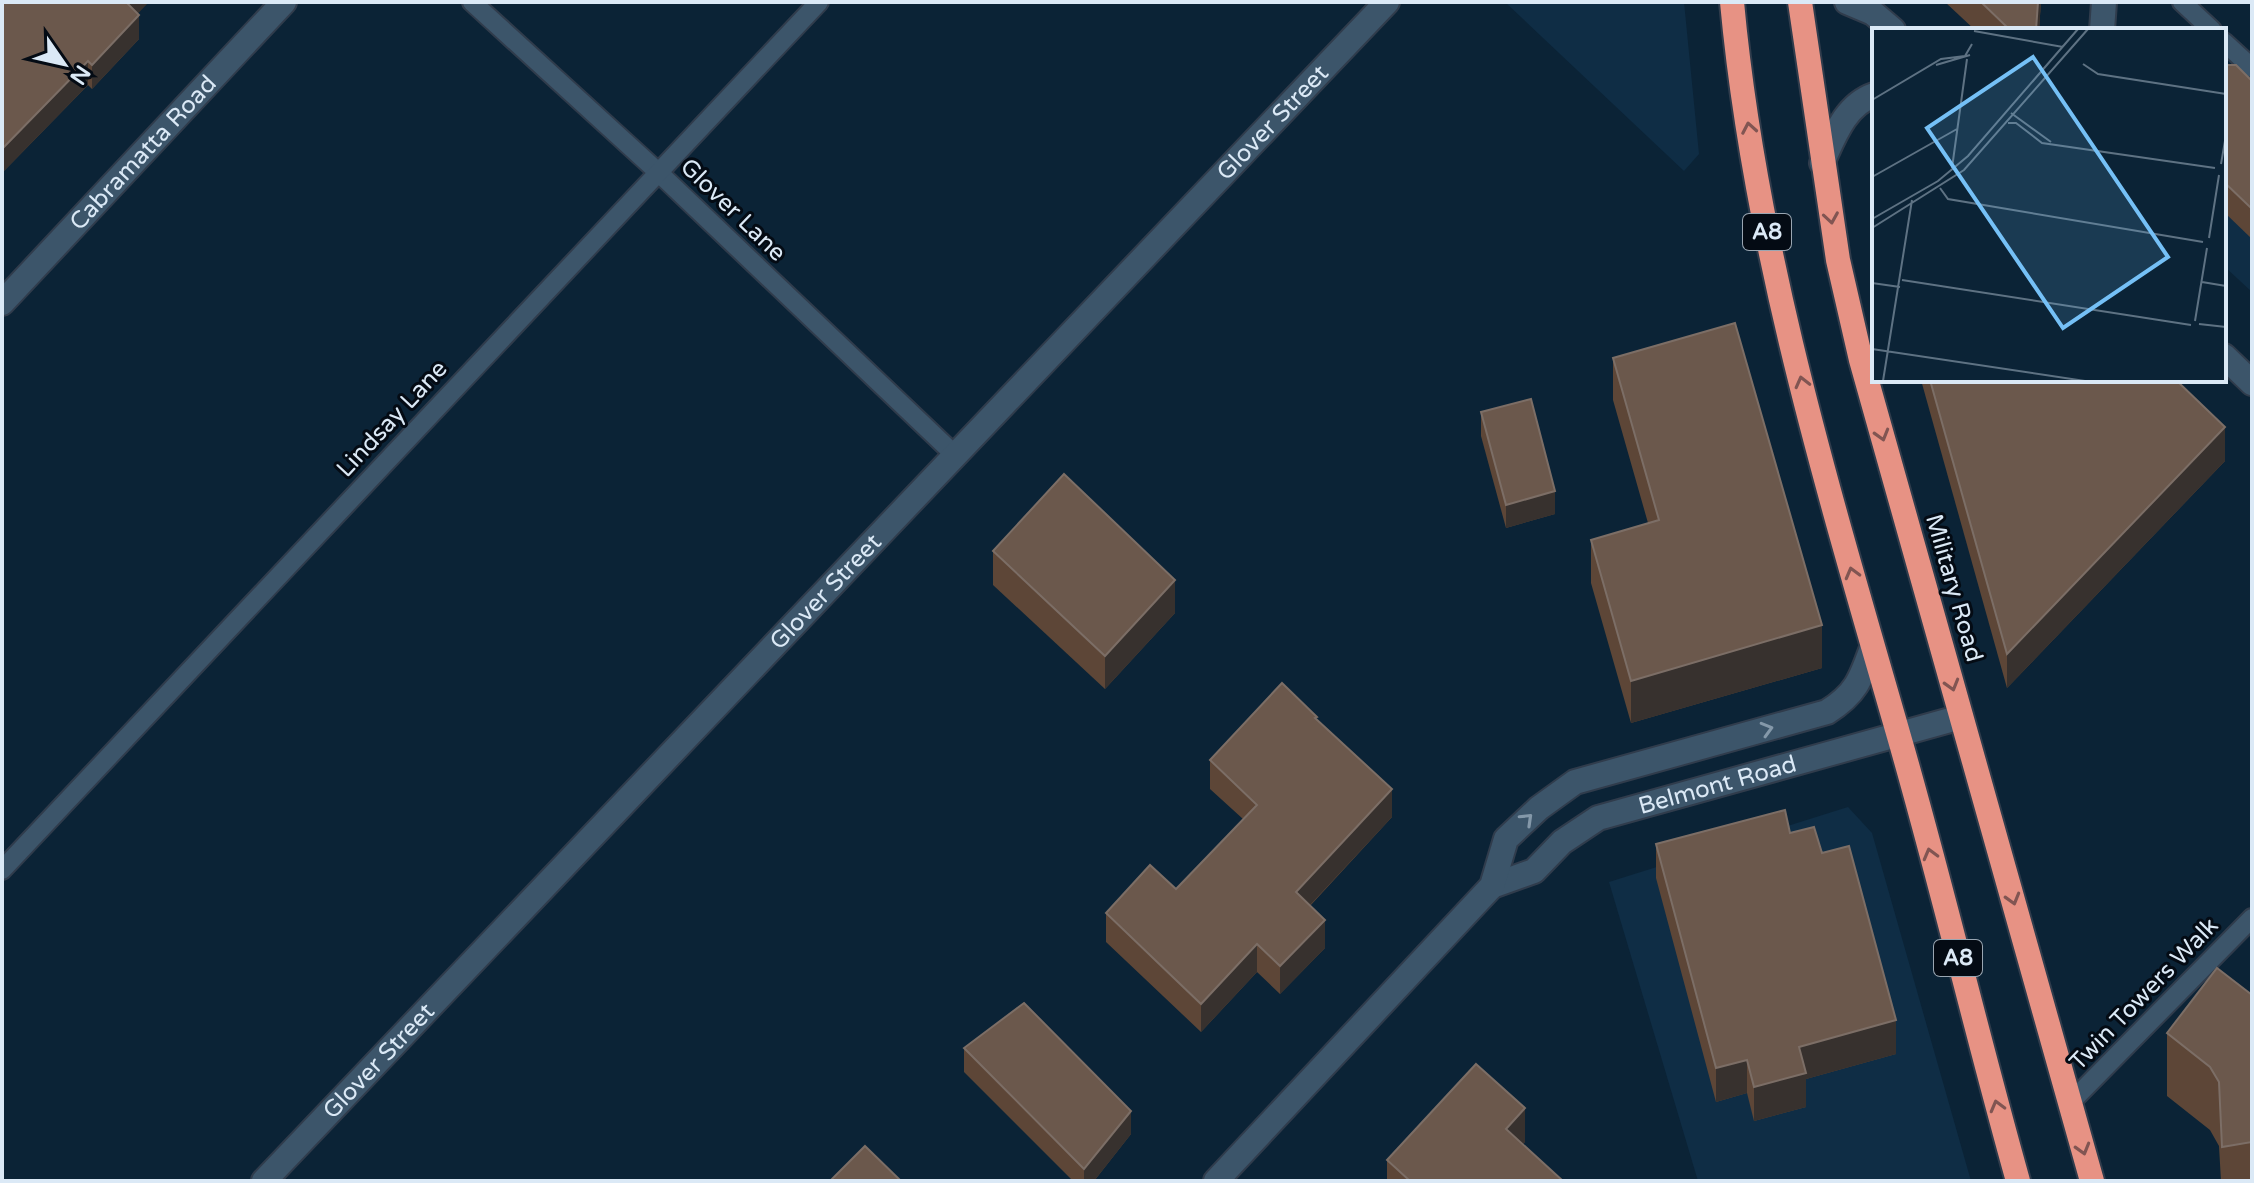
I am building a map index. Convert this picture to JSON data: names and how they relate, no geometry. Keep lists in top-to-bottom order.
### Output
{
  "streets": {
    "highway": ["A8", "Military Road"],
    "street": ["Glover Street", "Cabramatta Road", "Belmont Road"],
    "lane": ["Glover Lane", "Lindsay Lane", "Twin Towers Walk"]
  },
  "crossings": [
    ["Glover Street", "Glover Lane"],
    ["Glover Lane", "Lindsay Lane"],
    ["A8", "Belmont Road"],
    ["Military Road", "Belmont Road"],
    ["Military Road", "Twin Towers Walk"]
  ],
  "north": "bottom right"
}
